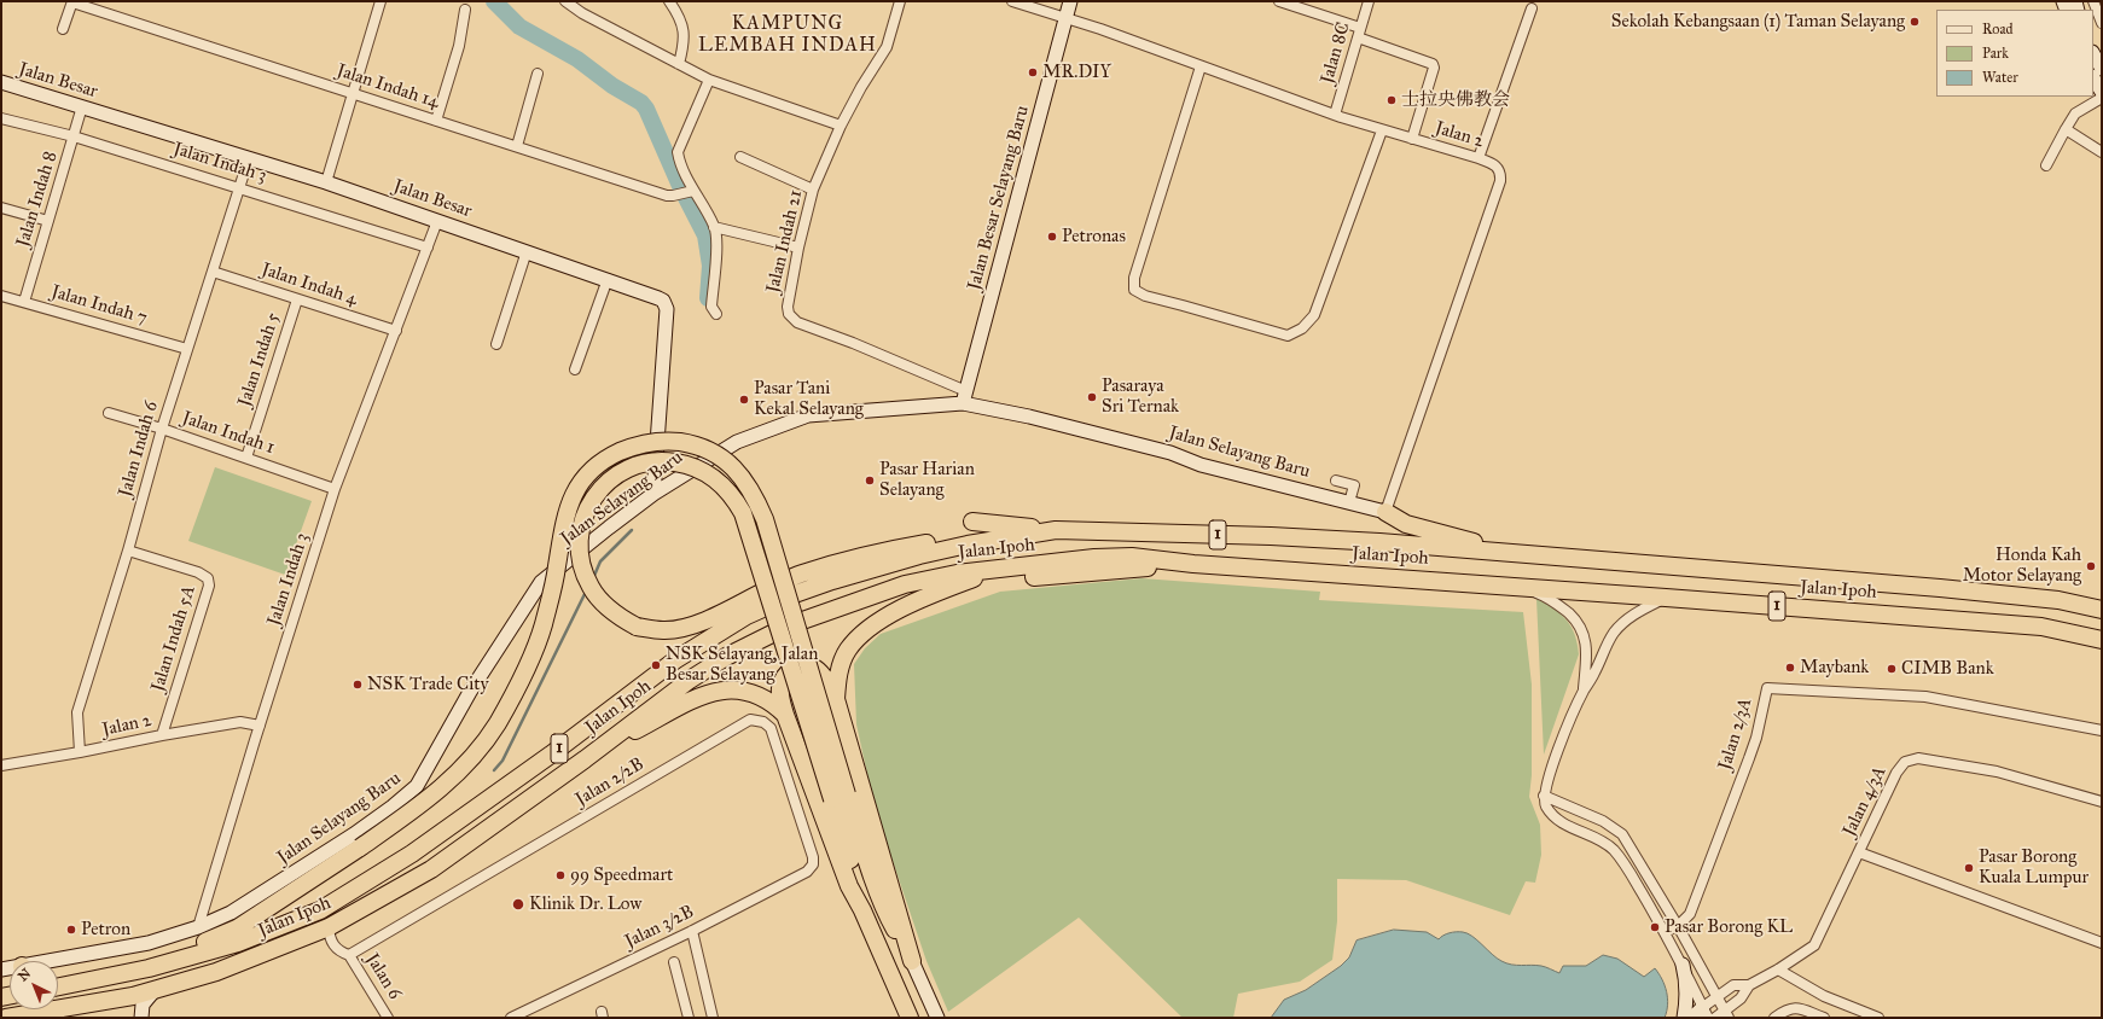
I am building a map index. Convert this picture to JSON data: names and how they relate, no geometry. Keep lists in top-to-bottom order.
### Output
{
  "streets": {
    "highway": ["1", "Jalan Ipoh"],
    "street": [
      "Jalan 8C",
      "Jalan Besar",
      "Jalan Indah 14",
      "Jalan 2",
      "Jalan Indah 3",
      "Jalan Besar Selayang Baru",
      "Jalan Indah 8",
      "Jalan Indah 21",
      "Jalan Indah 4",
      "Jalan Indah 7",
      "Jalan Indah 5",
      "Jalan Indah 1",
      "Jalan Indah 6",
      "Jalan Selayang Baru",
      "Jalan Indah 5A",
      "Jalan 2/3A",
      "Jalan 2/2B",
      "Jalan 4/3A",
      "Jalan 3/2B",
      "Jalan 6"
    ]
  },
  "crossings": [
    ["Jalan 8C", "Jalan 2"],
    ["Jalan Besar", "Jalan Indah 3"],
    ["Jalan Besar", "Jalan Indah 8"],
    ["Jalan Besar", "Jalan Indah 6"],
    ["Jalan Besar", "Jalan Selayang Baru"],
    ["Jalan 2", "Jalan Indah 3"],
    ["Jalan 2", "Jalan Besar Selayang Baru"],
    ["Jalan 2", "Jalan Indah 6"],
    ["Jalan 2", "Jalan Selayang Baru"],
    ["Jalan 2", "Jalan Indah 5A"],
    ["Jalan Indah 3", "Jalan Indah 8"],
    ["Jalan Indah 3", "Jalan Indah 4"],
    ["Jalan Indah 3", "Jalan Indah 1"],
    ["Jalan Indah 3", "Jalan Indah 6"],
    ["Jalan Indah 3", "Jalan Selayang Baru"],
    ["Jalan Besar Selayang Baru", "Jalan Indah 21"],
    ["Jalan Besar Selayang Baru", "Jalan Selayang Baru"],
    ["Jalan Indah 8", "Jalan Indah 7"],
    ["Jalan Indah 21", "Jalan Selayang Baru"],
    ["Jalan Indah 4", "Jalan Indah 5"],
    ["Jalan Indah 4", "Jalan Indah 6"],
    ["Jalan Indah 7", "Jalan Indah 6"],
    ["Jalan Indah 5", "Jalan Indah 1"],
    ["Jalan Indah 1", "Jalan Indah 6"],
    ["Jalan Indah 6", "Jalan Indah 5A"],
    ["Jalan 2/2B", "Jalan 3/2B"],
    ["Jalan 2/2B", "Jalan 6"]
  ],
  "districts": ["KAMPUNG LEMBAH INDAH"],
  "places": [
    "Sekolah Kebangsaan (1) Taman Selayang",
    "MR.DIY",
    "士拉央佛教会",
    "Petronas",
    "Pasaraya Sri Ternak",
    "Pasar Tani Kekal Selayang",
    "Pasar Harian Selayang",
    "Honda Kah Motor Selayang",
    "NSK Selayang, Jalan Besar Selayang",
    "Maybank",
    "CIMB Bank",
    "NSK Trade City",
    "Pasar Borong Kuala Lumpur",
    "99 Speedmart",
    "Klinik Dr. Low",
    "Pasar Borong KL",
    "Petron"
  ],
  "legend": ["Road", "Park", "Water"],
  "north": "top left"
}
